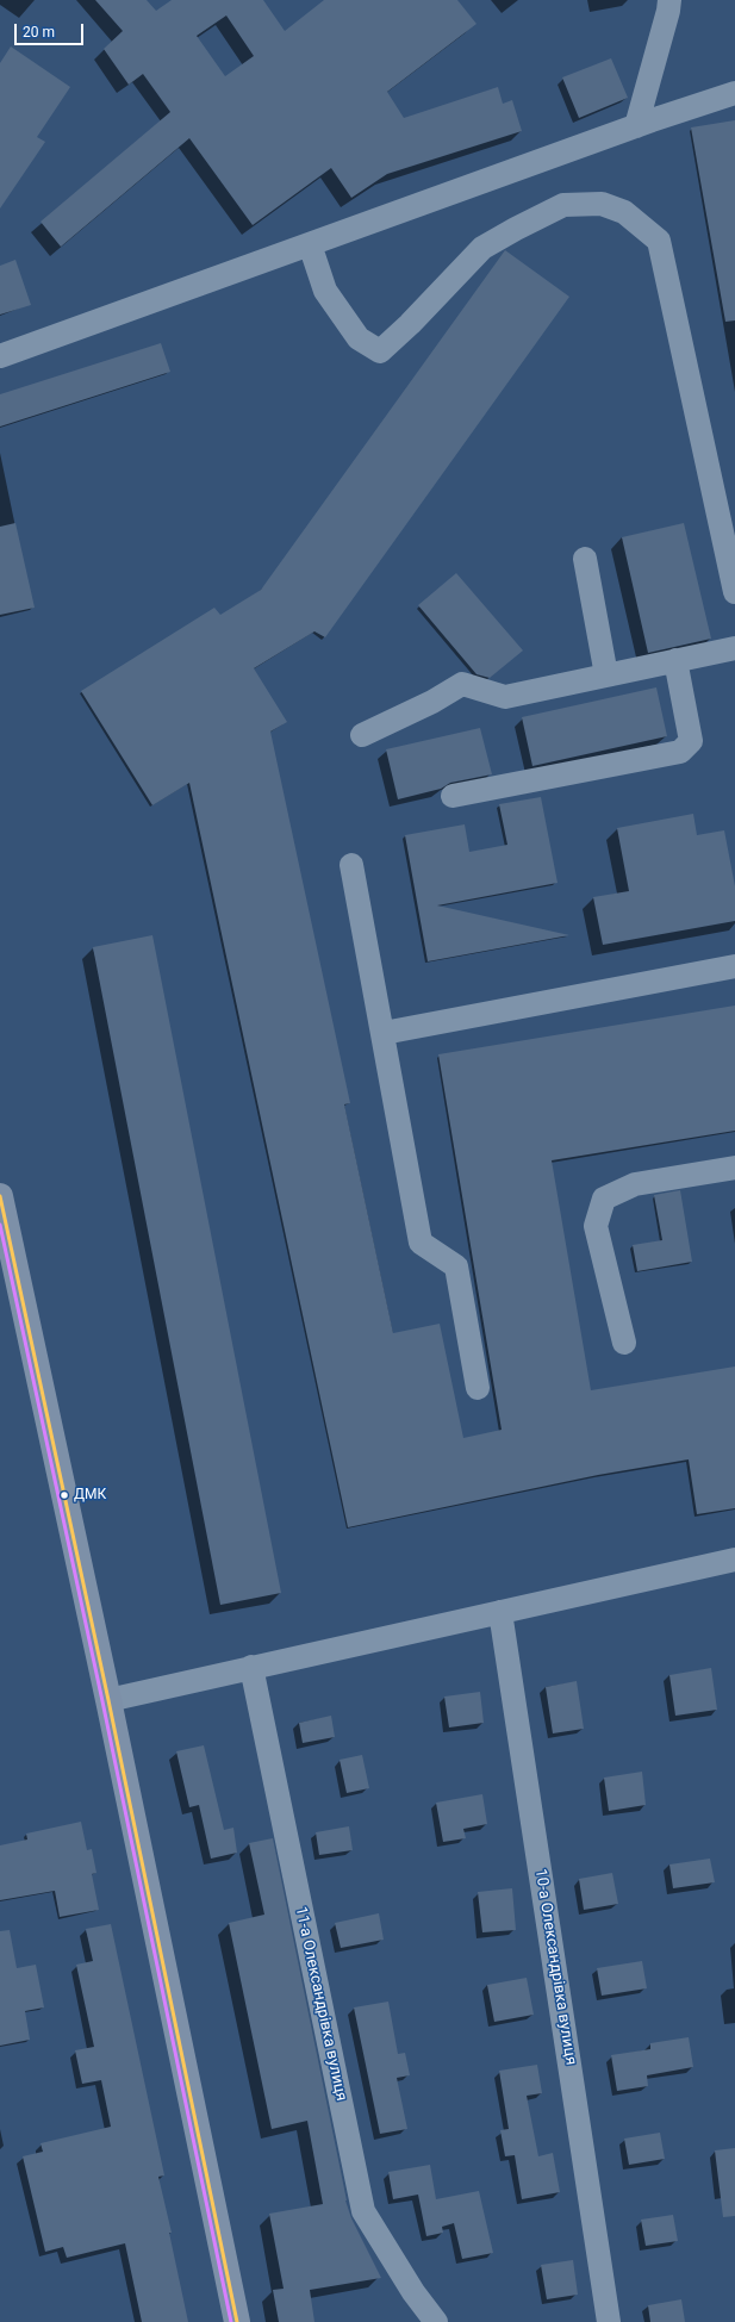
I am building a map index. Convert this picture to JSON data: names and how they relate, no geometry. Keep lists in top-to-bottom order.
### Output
{
  "streets": {
    "street": ["10-а Олександрівка вулиця", "11-а Олександрівка вулиця"]
  },
  "places": ["ДМК"],
  "scale_bar": "20 m"
}
